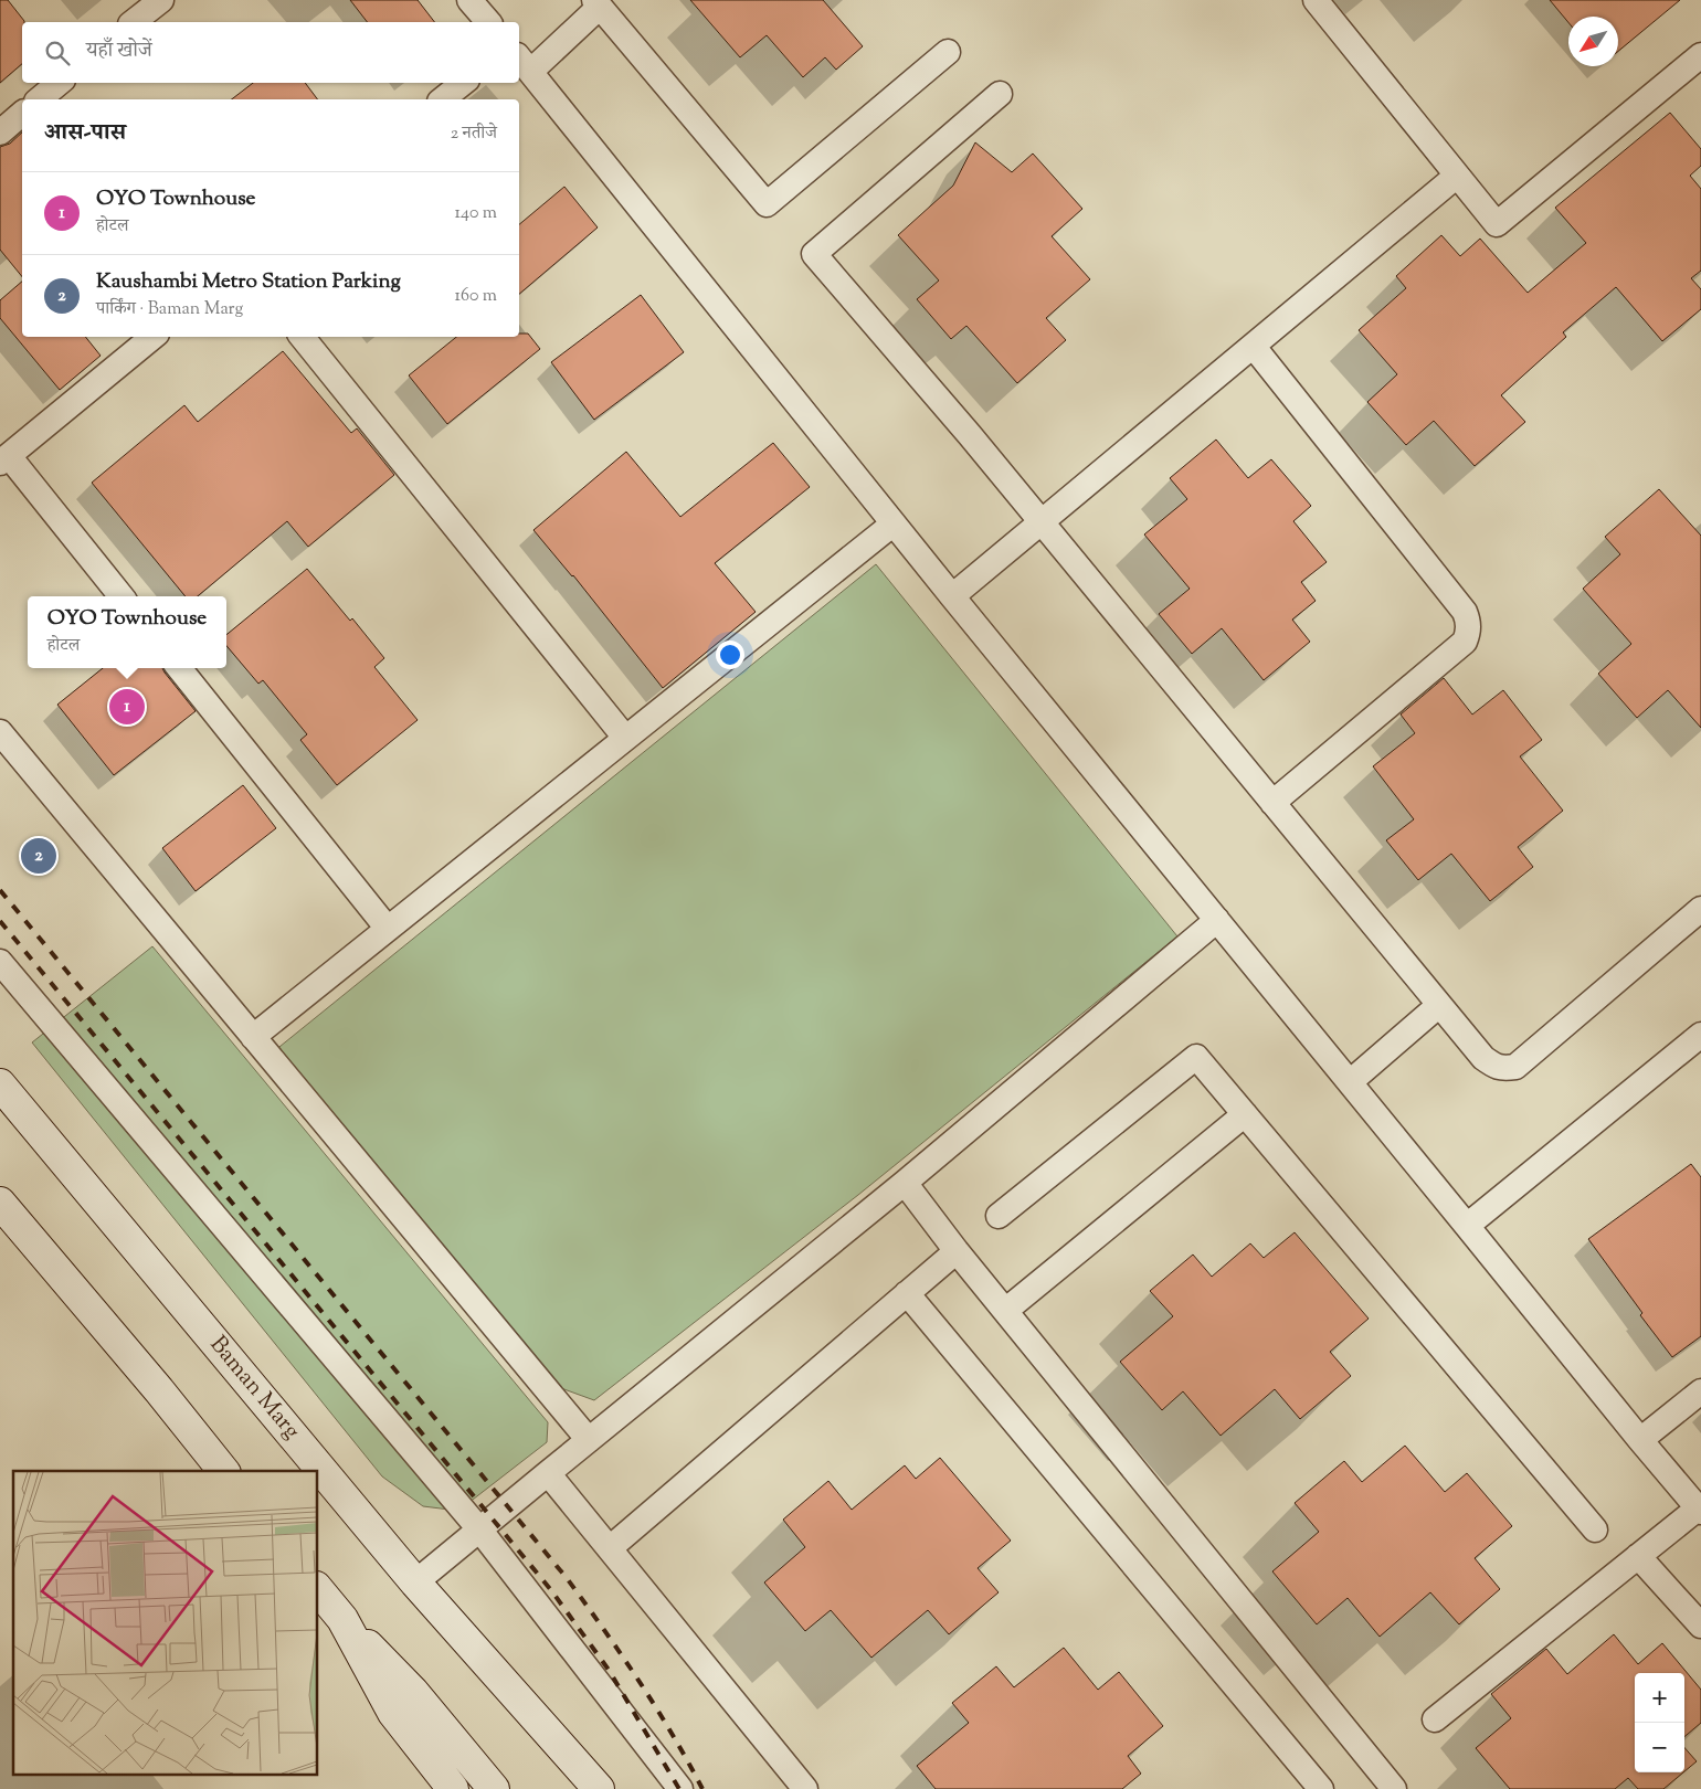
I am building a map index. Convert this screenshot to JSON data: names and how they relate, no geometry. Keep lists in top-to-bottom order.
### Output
{
  "streets": {
    "main road": ["Baman Marg"]
  },
  "north": "bottom left",
  "page": {
    "search": "यहाँ खोजें",
    "heading": ["आस-पास", "2 नतीजे"],
    "list": [
      {
        "mark": "1",
        "name": "OYO Townhouse",
        "note": "होटल",
        "value": "140 m"
      },
      {
        "mark": "2",
        "name": "Kaushambi Metro Station Parking",
        "note": "पार्किंग · Baman Marg",
        "value": "160 m"
      }
    ],
    "popup": ["OYO Townhouse", "होटल"],
    "pins": ["1", "2"],
    "map_buttons": ["+", "−"]
  }
}
